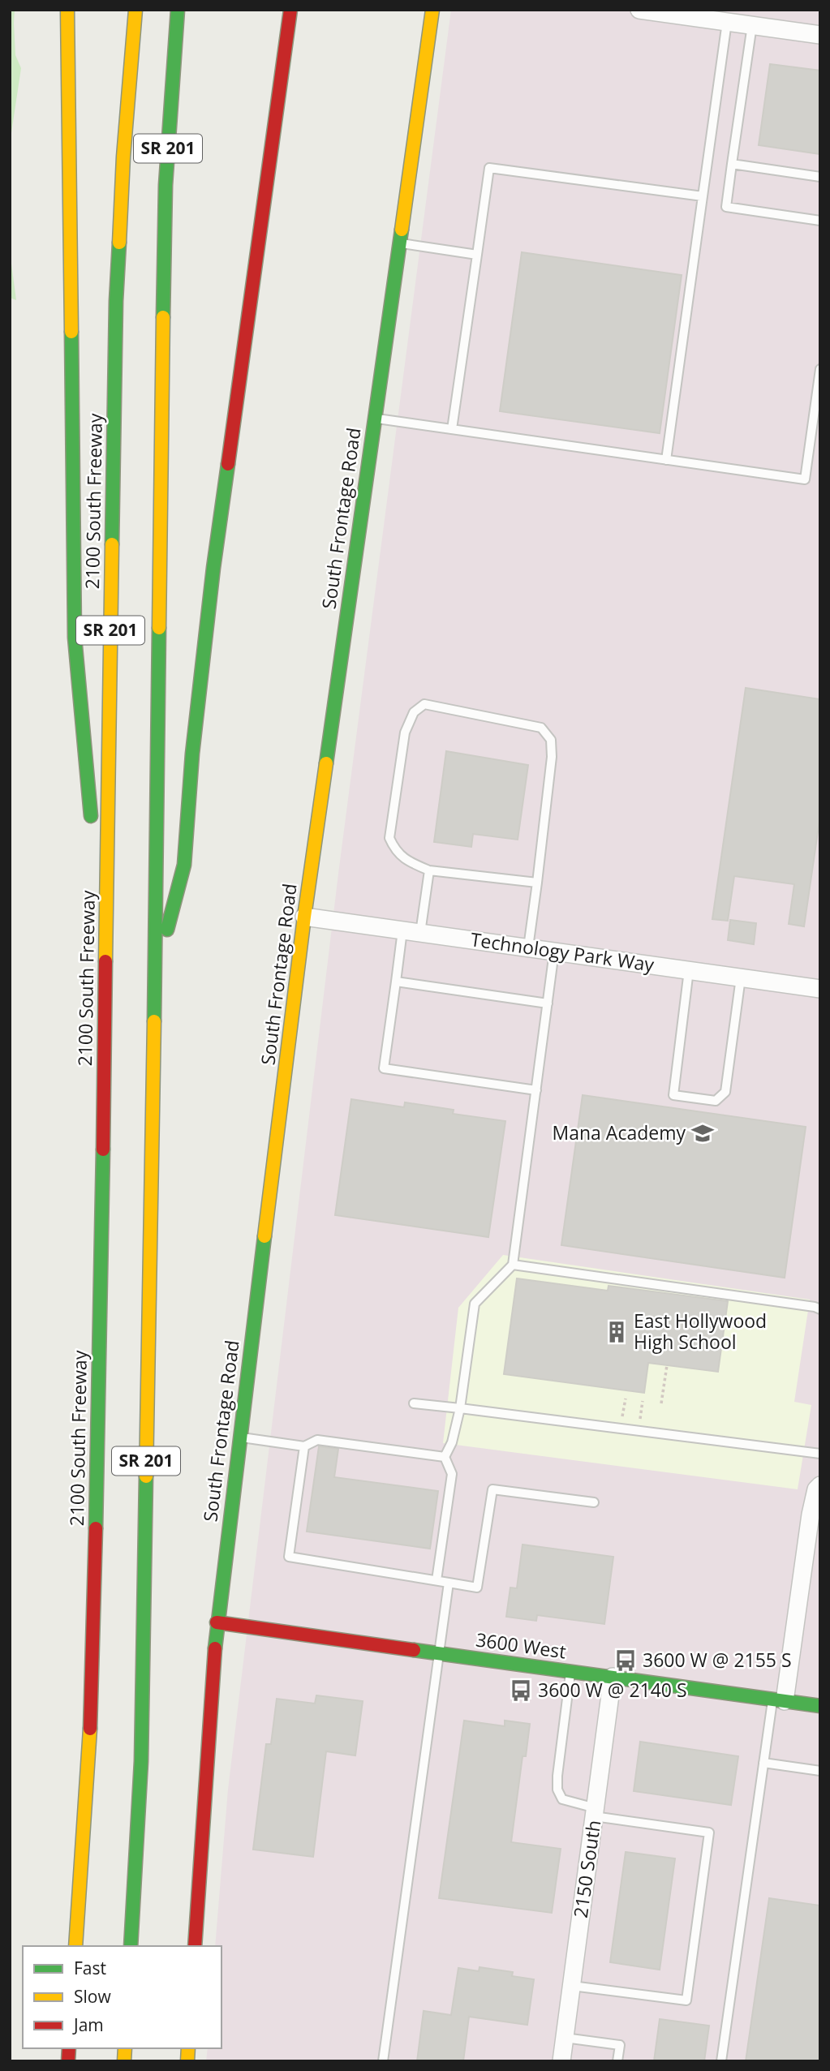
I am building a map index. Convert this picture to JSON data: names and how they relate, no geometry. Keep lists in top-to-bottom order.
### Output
{
  "streets": {
    "main road": [
      "SR 201",
      "2100 South Freeway",
      "South Frontage Road",
      "3600 West"
    ],
    "street": ["Technology Park Way", "2150 South"]
  },
  "crossings": [
    ["South Frontage Road", "Technology Park Way"],
    ["South Frontage Road", "3600 West"],
    ["3600 West", "2150 South"]
  ],
  "places": {
    "school or university": ["Mana Academy"],
    "building": ["East Hollywood High School"],
    "bus stop": ["3600 W @ 2155 S", "3600 W @ 2140 S"]
  },
  "legend": ["Fast", "Slow", "Jam"]
}
